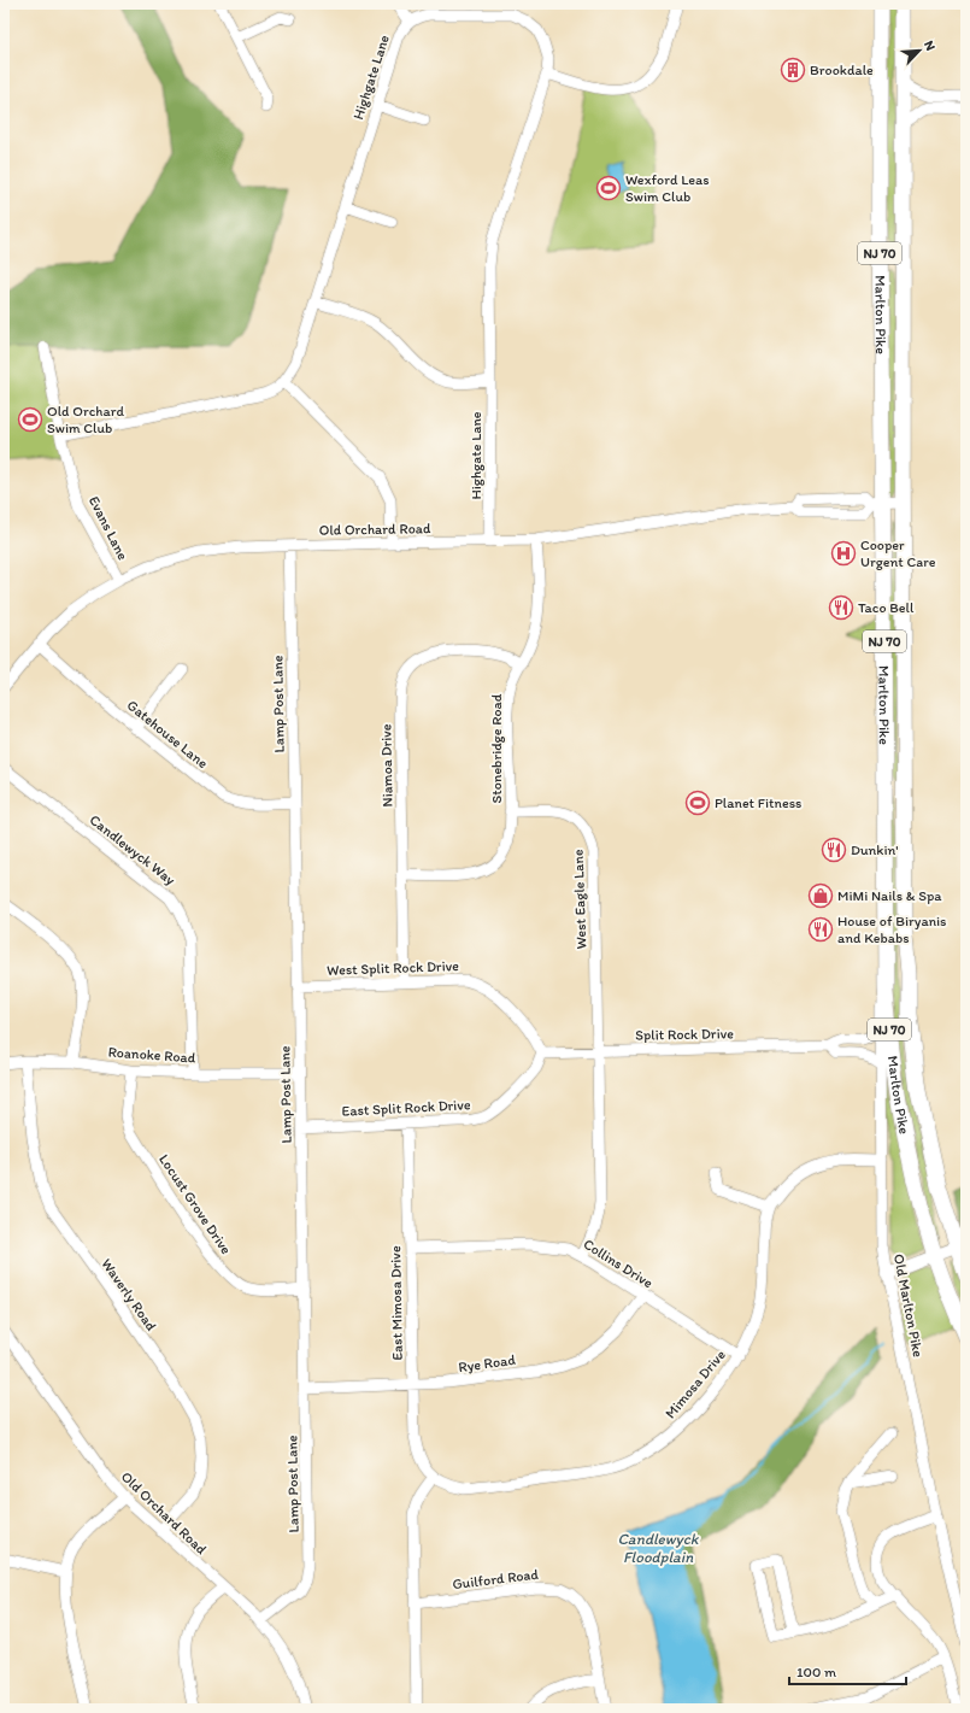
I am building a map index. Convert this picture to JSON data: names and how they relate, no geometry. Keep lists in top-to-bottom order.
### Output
{
  "streets": {
    "highway": ["NJ 70", "Marlton Pike"],
    "street": [
      "Highgate Lane",
      "Evans Lane",
      "Old Orchard Road",
      "Lamp Post Lane",
      "Gatehouse Lane",
      "Stonebridge Road",
      "Niamoa Drive",
      "Candlewyck Way",
      "West Eagle Lane",
      "West Split Rock Drive",
      "Split Rock Drive",
      "Roanoke Road",
      "East Split Rock Drive",
      "Locust Grove Drive",
      "Collins Drive",
      "Waverly Road",
      "East Mimosa Drive",
      "Old Marlton Pike",
      "Rye Road",
      "Mimosa Drive",
      "Guilford Road"
    ]
  },
  "crossings": [
    ["Highgate Lane", "Evans Lane"],
    ["Highgate Lane", "Old Orchard Road"],
    ["Marlton Pike", "Old Orchard Road"],
    ["Marlton Pike", "Old Marlton Pike"],
    ["Evans Lane", "Old Orchard Road"],
    ["Old Orchard Road", "Lamp Post Lane"],
    ["Old Orchard Road", "Gatehouse Lane"],
    ["Old Orchard Road", "Stonebridge Road"],
    ["Old Orchard Road", "Waverly Road"],
    ["Lamp Post Lane", "Gatehouse Lane"],
    ["Lamp Post Lane", "West Split Rock Drive"],
    ["Lamp Post Lane", "Roanoke Road"],
    ["Lamp Post Lane", "East Split Rock Drive"],
    ["Lamp Post Lane", "Locust Grove Drive"],
    ["Lamp Post Lane", "Rye Road"],
    ["Stonebridge Road", "Niamoa Drive"],
    ["Stonebridge Road", "West Eagle Lane"],
    ["Niamoa Drive", "West Split Rock Drive"],
    ["Candlewyck Way", "Roanoke Road"],
    ["West Eagle Lane", "Split Rock Drive"],
    ["West Eagle Lane", "Collins Drive"],
    ["West Split Rock Drive", "Split Rock Drive"],
    ["West Split Rock Drive", "East Split Rock Drive"],
    ["Split Rock Drive", "East Split Rock Drive"],
    ["Split Rock Drive", "Old Marlton Pike"],
    ["Roanoke Road", "Locust Grove Drive"],
    ["Roanoke Road", "Waverly Road"],
    ["East Split Rock Drive", "East Mimosa Drive"],
    ["Collins Drive", "East Mimosa Drive"],
    ["Collins Drive", "Rye Road"],
    ["Collins Drive", "Mimosa Drive"],
    ["East Mimosa Drive", "Rye Road"],
    ["East Mimosa Drive", "Mimosa Drive"],
    ["Old Marlton Pike", "Mimosa Drive"]
  ],
  "water": ["Candlewyck Floodplain"],
  "places": {
    "building": ["Brookdale"],
    "sports": ["Wexford Leas Swim Club", "Old Orchard Swim Club", "Planet Fitness"],
    "hospital": ["Cooper Urgent Care"],
    "restaurant": ["Taco Bell", "Dunkin'", "House of Biryanis and Kebabs"],
    "shop": ["MiMi Nails & Spa"]
  },
  "scale_bar": "100 m",
  "north": "top right"
}
